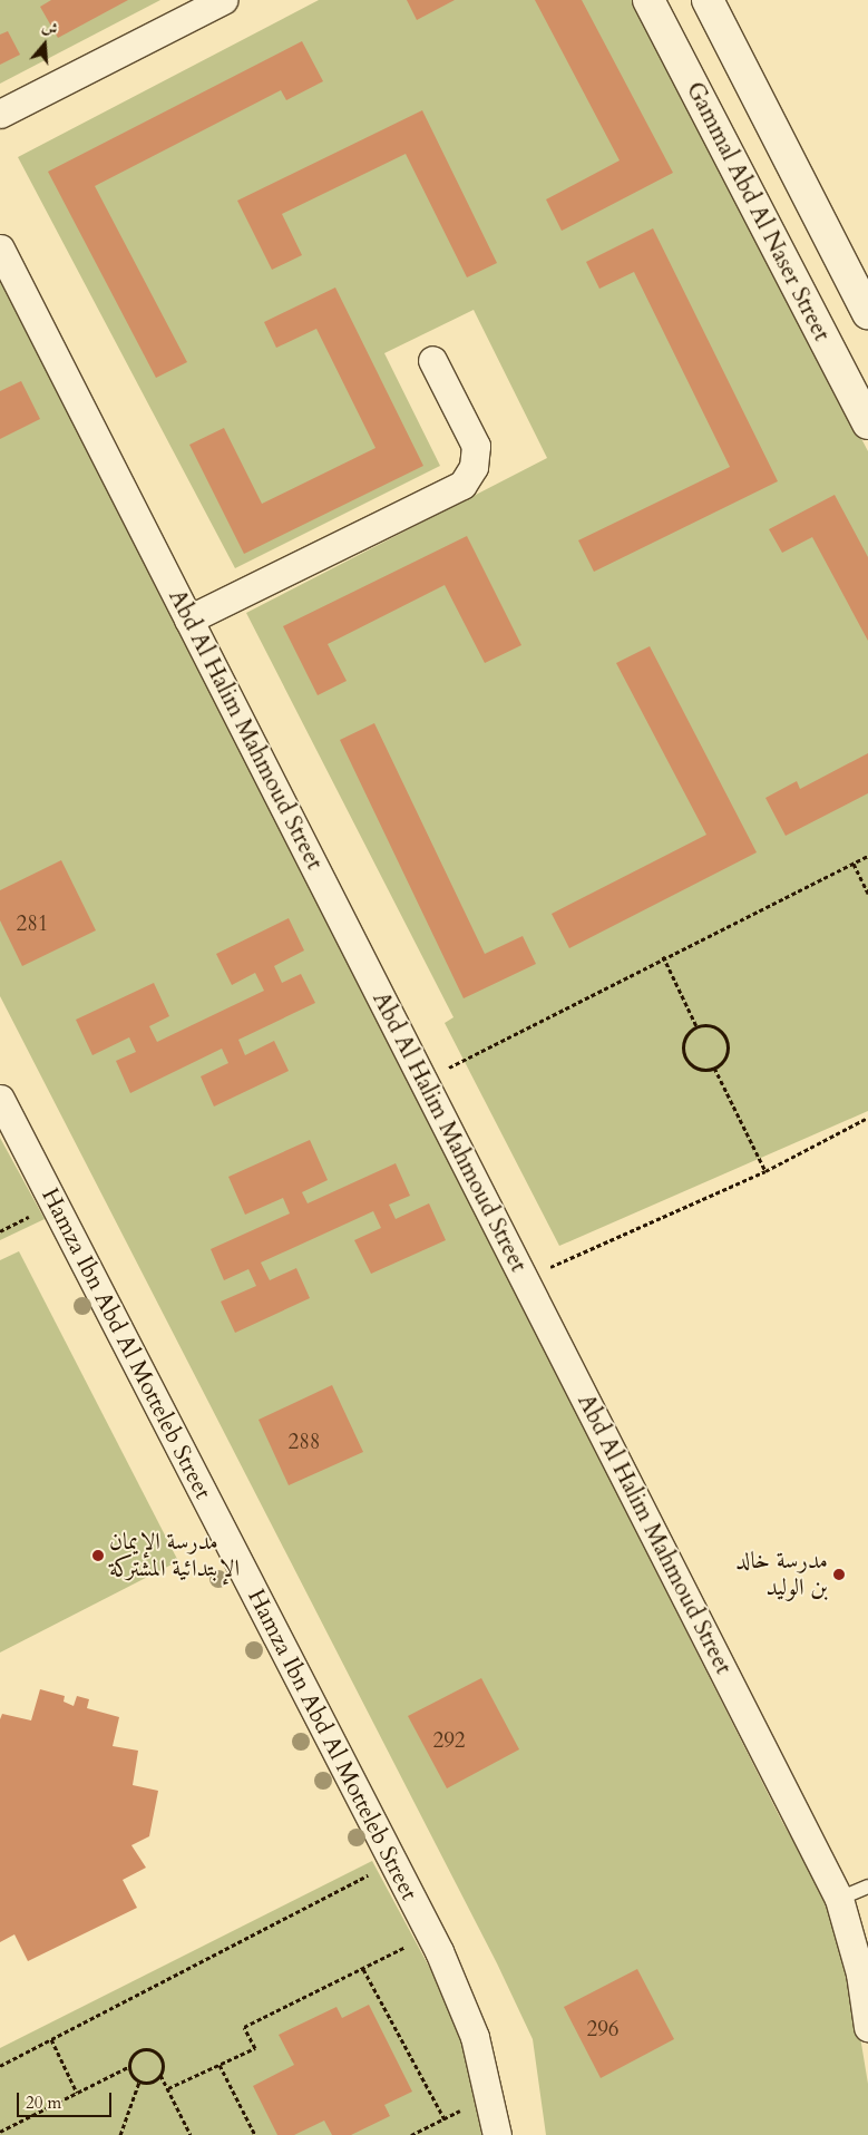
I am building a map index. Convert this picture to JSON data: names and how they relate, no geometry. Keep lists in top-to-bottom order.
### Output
{
  "streets": {
    "main road": ["Gammal Abd Al Naser Street"],
    "street": ["Abd Al Halim Mahmoud Street", "Hamza Ibn Abd Al Motteleb Street"]
  },
  "places": ["مدرسة الإيمان الإبتدائية المشتركة", "مدرسة خالد بن الوليد"],
  "house_numbers": [
    "281",
    "288",
    "292",
    "296"
  ],
  "scale_bar": "20 m",
  "north": "top"
}
